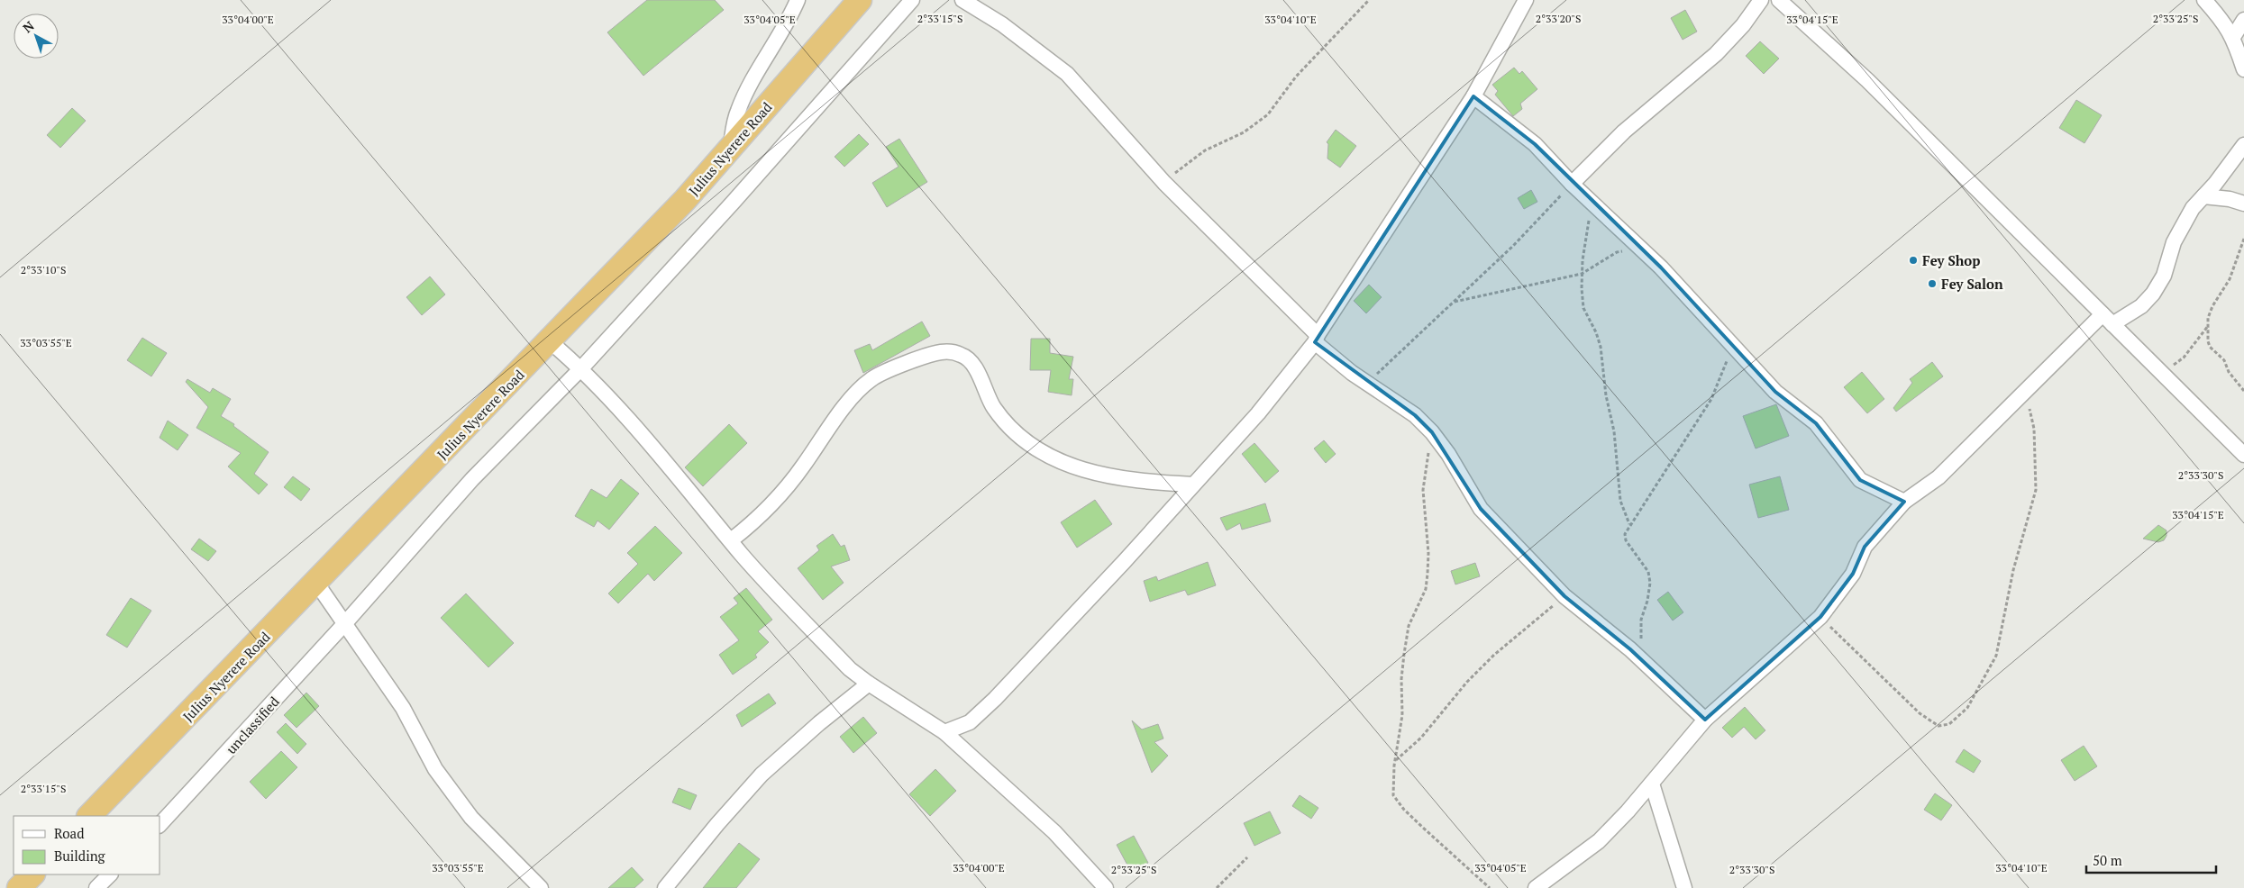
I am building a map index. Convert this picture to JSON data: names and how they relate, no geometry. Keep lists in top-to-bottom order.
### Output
{
  "streets": {
    "highway": ["Julius Nyerere Road"],
    "street": ["unclassified"]
  },
  "places": ["Fey Shop", "Fey Salon"],
  "legend": ["Road", "Building"],
  "scale_bar": "50 m",
  "north": "top left",
  "coordinates": [
    "2°33'15\"S",
    "2°33'20\"S",
    "2°33'25\"S",
    "33°04'00\"E",
    "33°04'05\"E",
    "33°04'10\"E",
    "33°04'15\"E",
    "2°33'10\"S",
    "33°03'55\"E",
    "2°33'30\"S"
  ]
}
